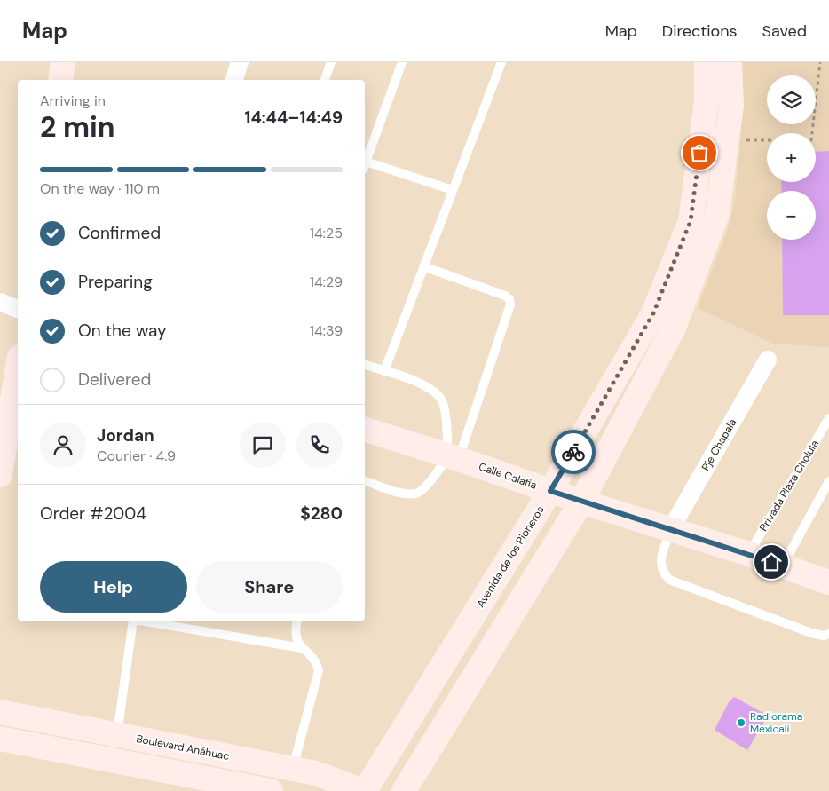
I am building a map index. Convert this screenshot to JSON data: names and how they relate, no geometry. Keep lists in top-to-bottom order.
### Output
{
  "streets": {
    "street": [
      "Pje Chapala",
      "Calle Calafia",
      "Avenida de los Pioneros",
      "Boulevard Anáhuac"
    ],
    "lane": ["Privada Plaza Cholula"]
  },
  "crossings": [
    ["Pje Chapala", "Calle Calafia"],
    ["Calle Calafia", "Privada Plaza Cholula"],
    ["Calle Calafia", "Avenida de los Pioneros"],
    ["Avenida de los Pioneros", "Boulevard Anáhuac"]
  ],
  "places": ["Radiorama Mexicali"],
  "page": {
    "header": "Map",
    "nav": ["Map", "Directions", "Saved"],
    "map_buttons": ["+", "−"],
    "heading": ["2 min", "Arriving in", "14:44–14:49"],
    "panel": [
      "Jordan",
      "Courier · 4.9",
      "Order #2004",
      "$280"
    ],
    "bar": "On the way · 110 m",
    "list": [
      ["Confirmed", "14:25"],
      ["Preparing", "14:29"],
      ["On the way", "14:39"],
      "Delivered"
    ],
    "buttons": ["Help", "Share"]
  }
}
